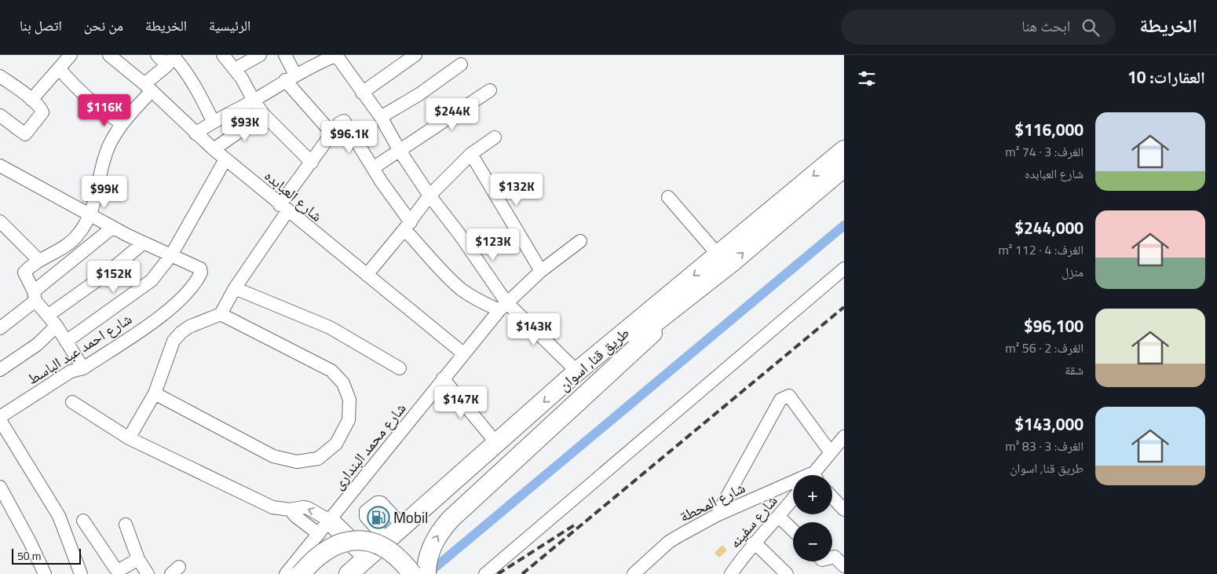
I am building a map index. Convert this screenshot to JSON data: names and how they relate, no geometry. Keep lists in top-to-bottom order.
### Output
{
  "streets": {
    "highway": ["طريق قنا, اسوان"],
    "street": [
      "شارع العبابده",
      "شارع احمد عبد الباسط",
      "شارع محمد البندارى",
      "شارع المحطة",
      "شارع سفينه"
    ]
  },
  "crossings": [
    ["شارع العبابده", "شارع محمد البندارى"]
  ],
  "places": {
    "fuel station": ["Mobil"]
  },
  "scale_bar": "50 m",
  "page": {
    "header": "الخريطة",
    "search": "ابحث هنا",
    "nav": [
      "الرئيسية",
      "الخريطة",
      "من نحن",
      "اتصل بنا"
    ],
    "heading": "العقارات: 10",
    "price": [
      "$116K",
      "$244K",
      "$93K",
      "$96.1K",
      "$132K",
      "$99K",
      "$123K",
      "$152K",
      "$143K",
      "$147K"
    ],
    "list": [
      {
        "name": "$116,000",
        "note": "الغرف: 3 · 74 m² · شارع العبابده"
      },
      {
        "name": "$244,000",
        "note": "الغرف: 4 · 112 m² · منزل"
      },
      {
        "name": "$96,100",
        "note": "الغرف: 2 · 56 m² · شقة"
      },
      {
        "name": "$143,000",
        "note": "الغرف: 3 · 83 m² · طريق قنا, اسوان"
      }
    ],
    "map_buttons": ["+", "−"],
    "scale": "50 m"
  }
}
